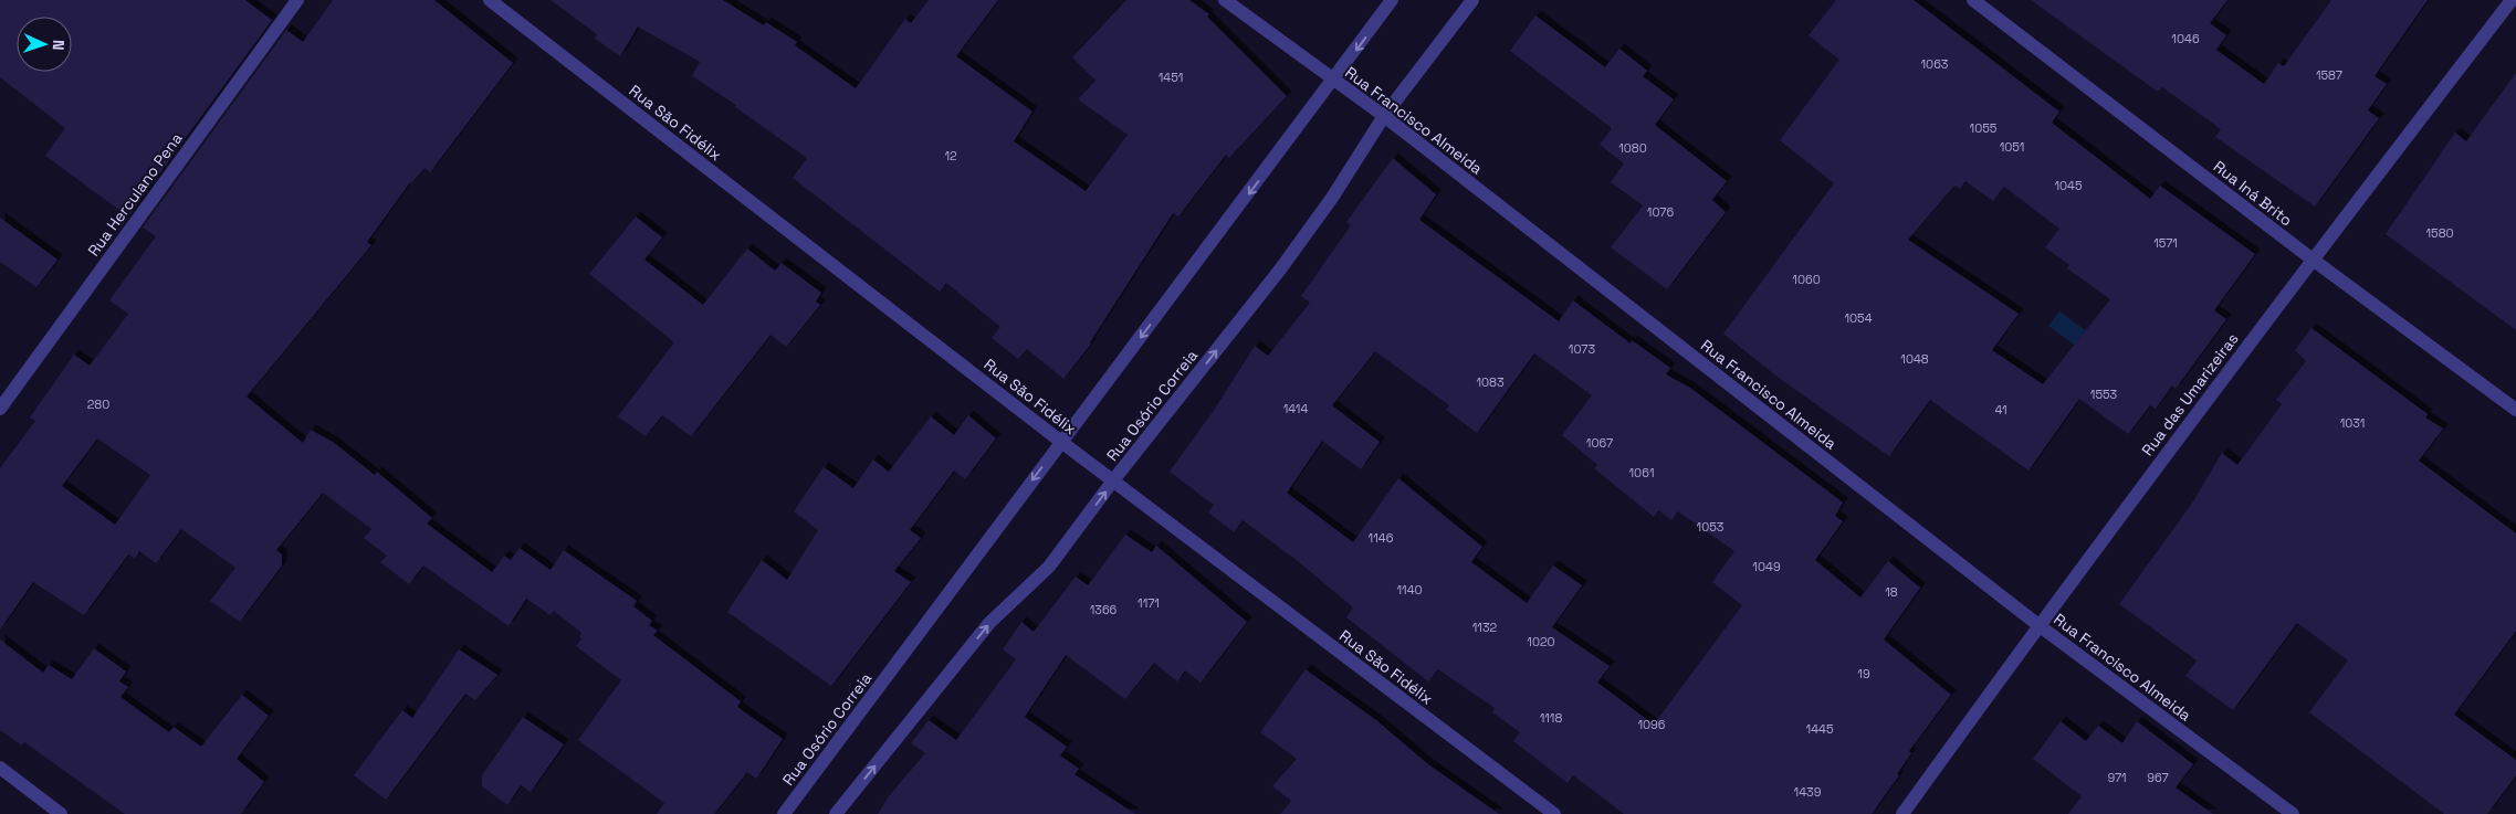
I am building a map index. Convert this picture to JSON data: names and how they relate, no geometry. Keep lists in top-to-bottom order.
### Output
{
  "streets": {
    "street": [
      "Rua Francisco Almeida",
      "Rua São Fidélix",
      "Rua Iná Brito",
      "Rua Herculano Pena",
      "Rua das Umarizeiras",
      "Rua Osório Correia"
    ]
  },
  "crossings": [
    ["Rua Francisco Almeida", "Rua das Umarizeiras"],
    ["Rua Francisco Almeida", "Rua Osório Correia"],
    ["Rua São Fidélix", "Rua Osório Correia"],
    ["Rua Iná Brito", "Rua das Umarizeiras"]
  ],
  "house_numbers": [
    "1046",
    "1063",
    "1587",
    "1451",
    "1055",
    "1051",
    "1080",
    "12",
    "1045",
    "1076",
    "1580",
    "1571",
    "1060",
    "1054",
    "1073",
    "1048",
    "1083",
    "1553",
    "280",
    "1414",
    "41",
    "1031",
    "1067",
    "1061",
    "1053",
    "1146",
    "1049",
    "1140",
    "18",
    "1171",
    "1366",
    "1132",
    "1020",
    "19",
    "1118",
    "1096",
    "1445",
    "971",
    "967",
    "1439"
  ],
  "north": "right"
}
